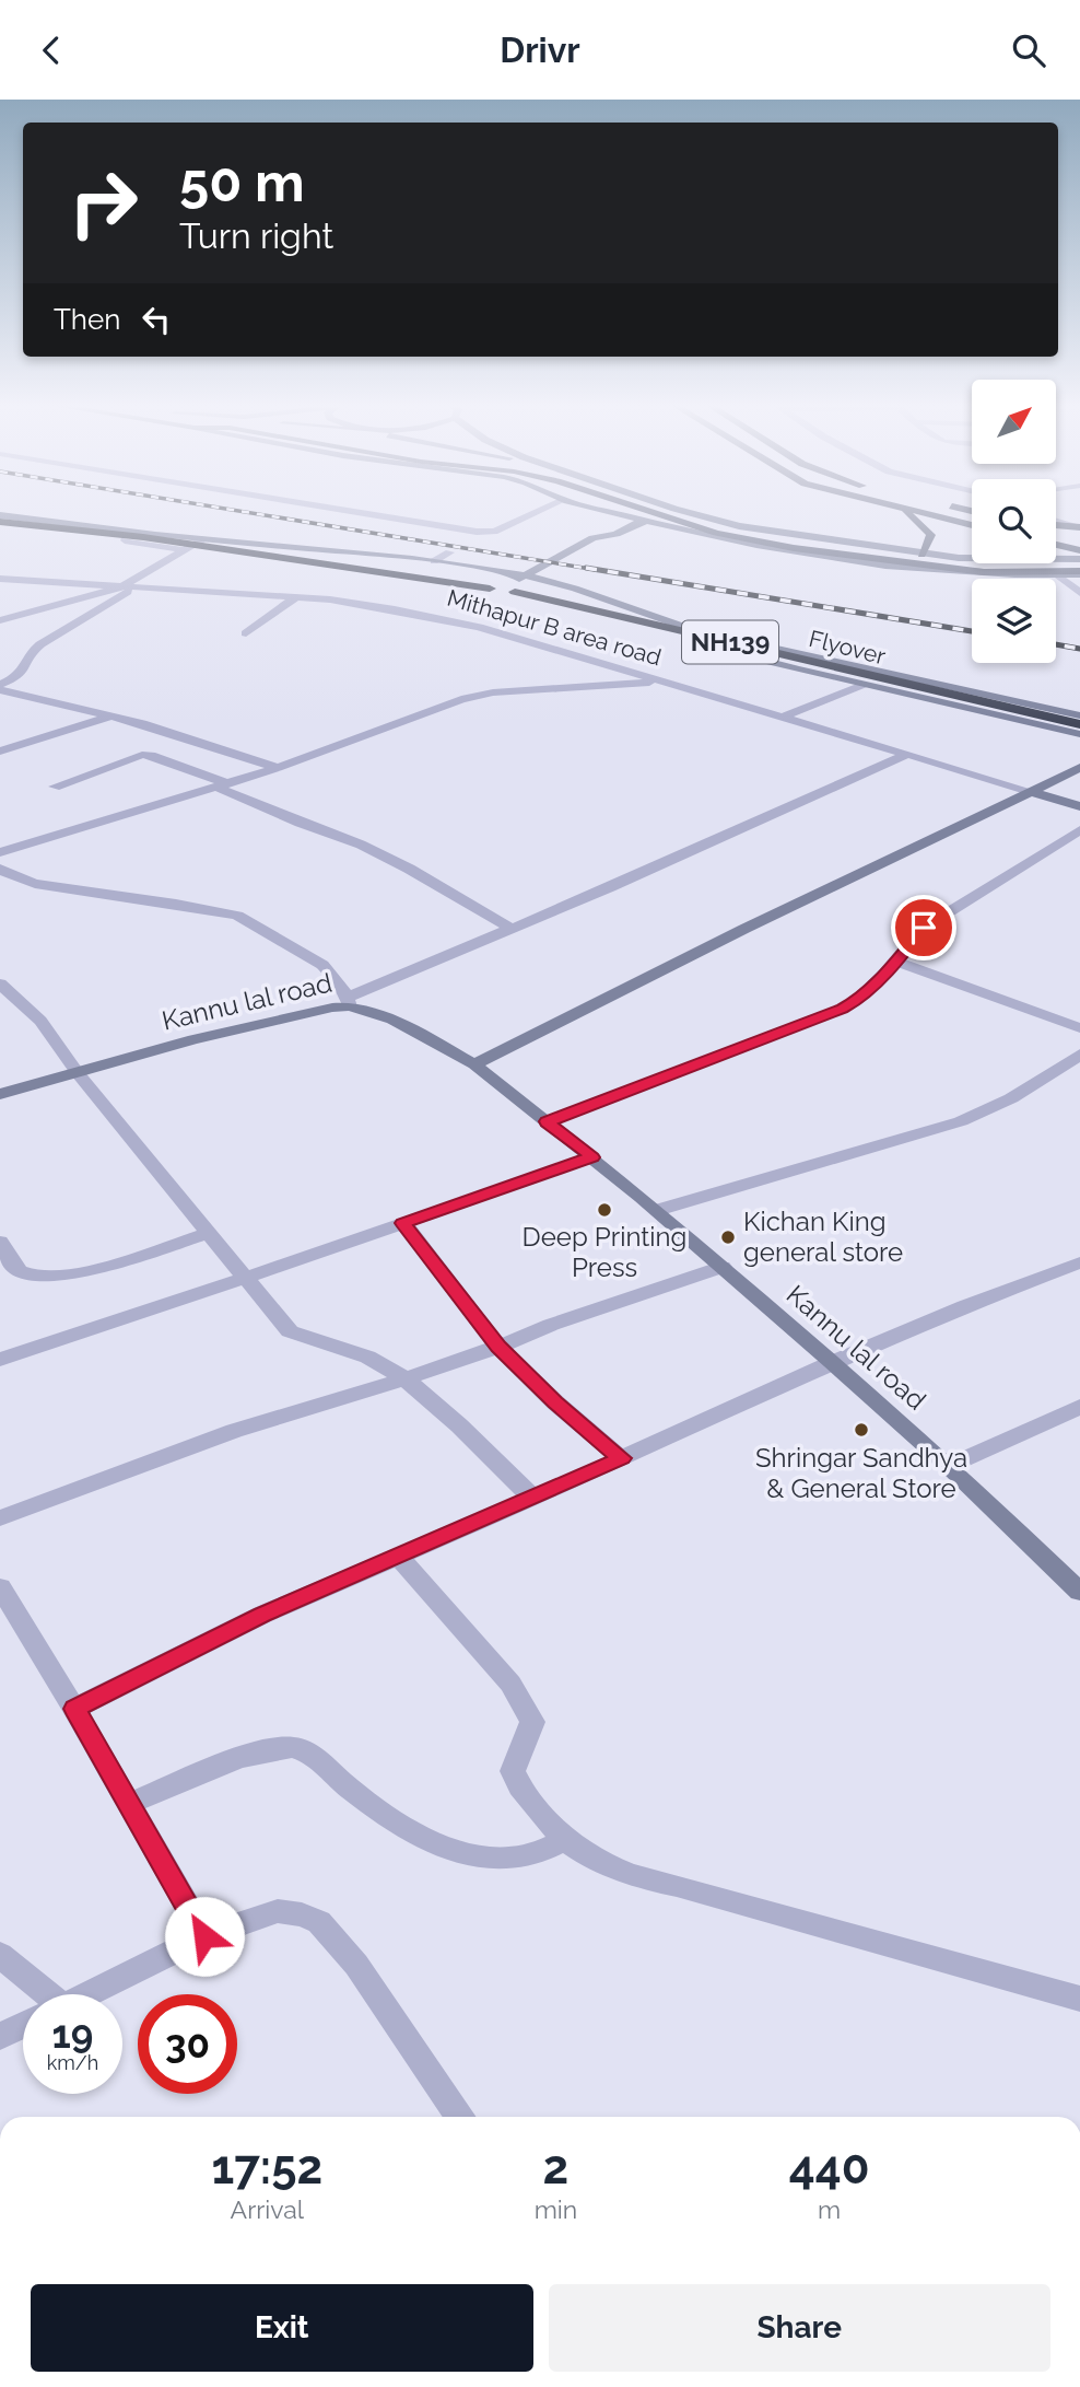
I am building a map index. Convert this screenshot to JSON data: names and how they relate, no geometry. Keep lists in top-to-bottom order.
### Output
{
  "streets": {
    "highway": ["NH139", "Flyover"],
    "main road": ["Mithapur B area road", "Kannu lal road"]
  },
  "places": ["Deep Printing Press", "Kichan King general store", "Shringar Sandhya & General Store"],
  "north": "top right",
  "page": {
    "header": "Drivr",
    "turn": ["50 m", "Turn right"],
    "then": "Then",
    "speed": "19 km/h",
    "limit": "30",
    "eta": [
      "17:52",
      "Arrival",
      "2",
      "min",
      "440",
      "m"
    ],
    "buttons": ["Exit", "Share"]
  }
}
